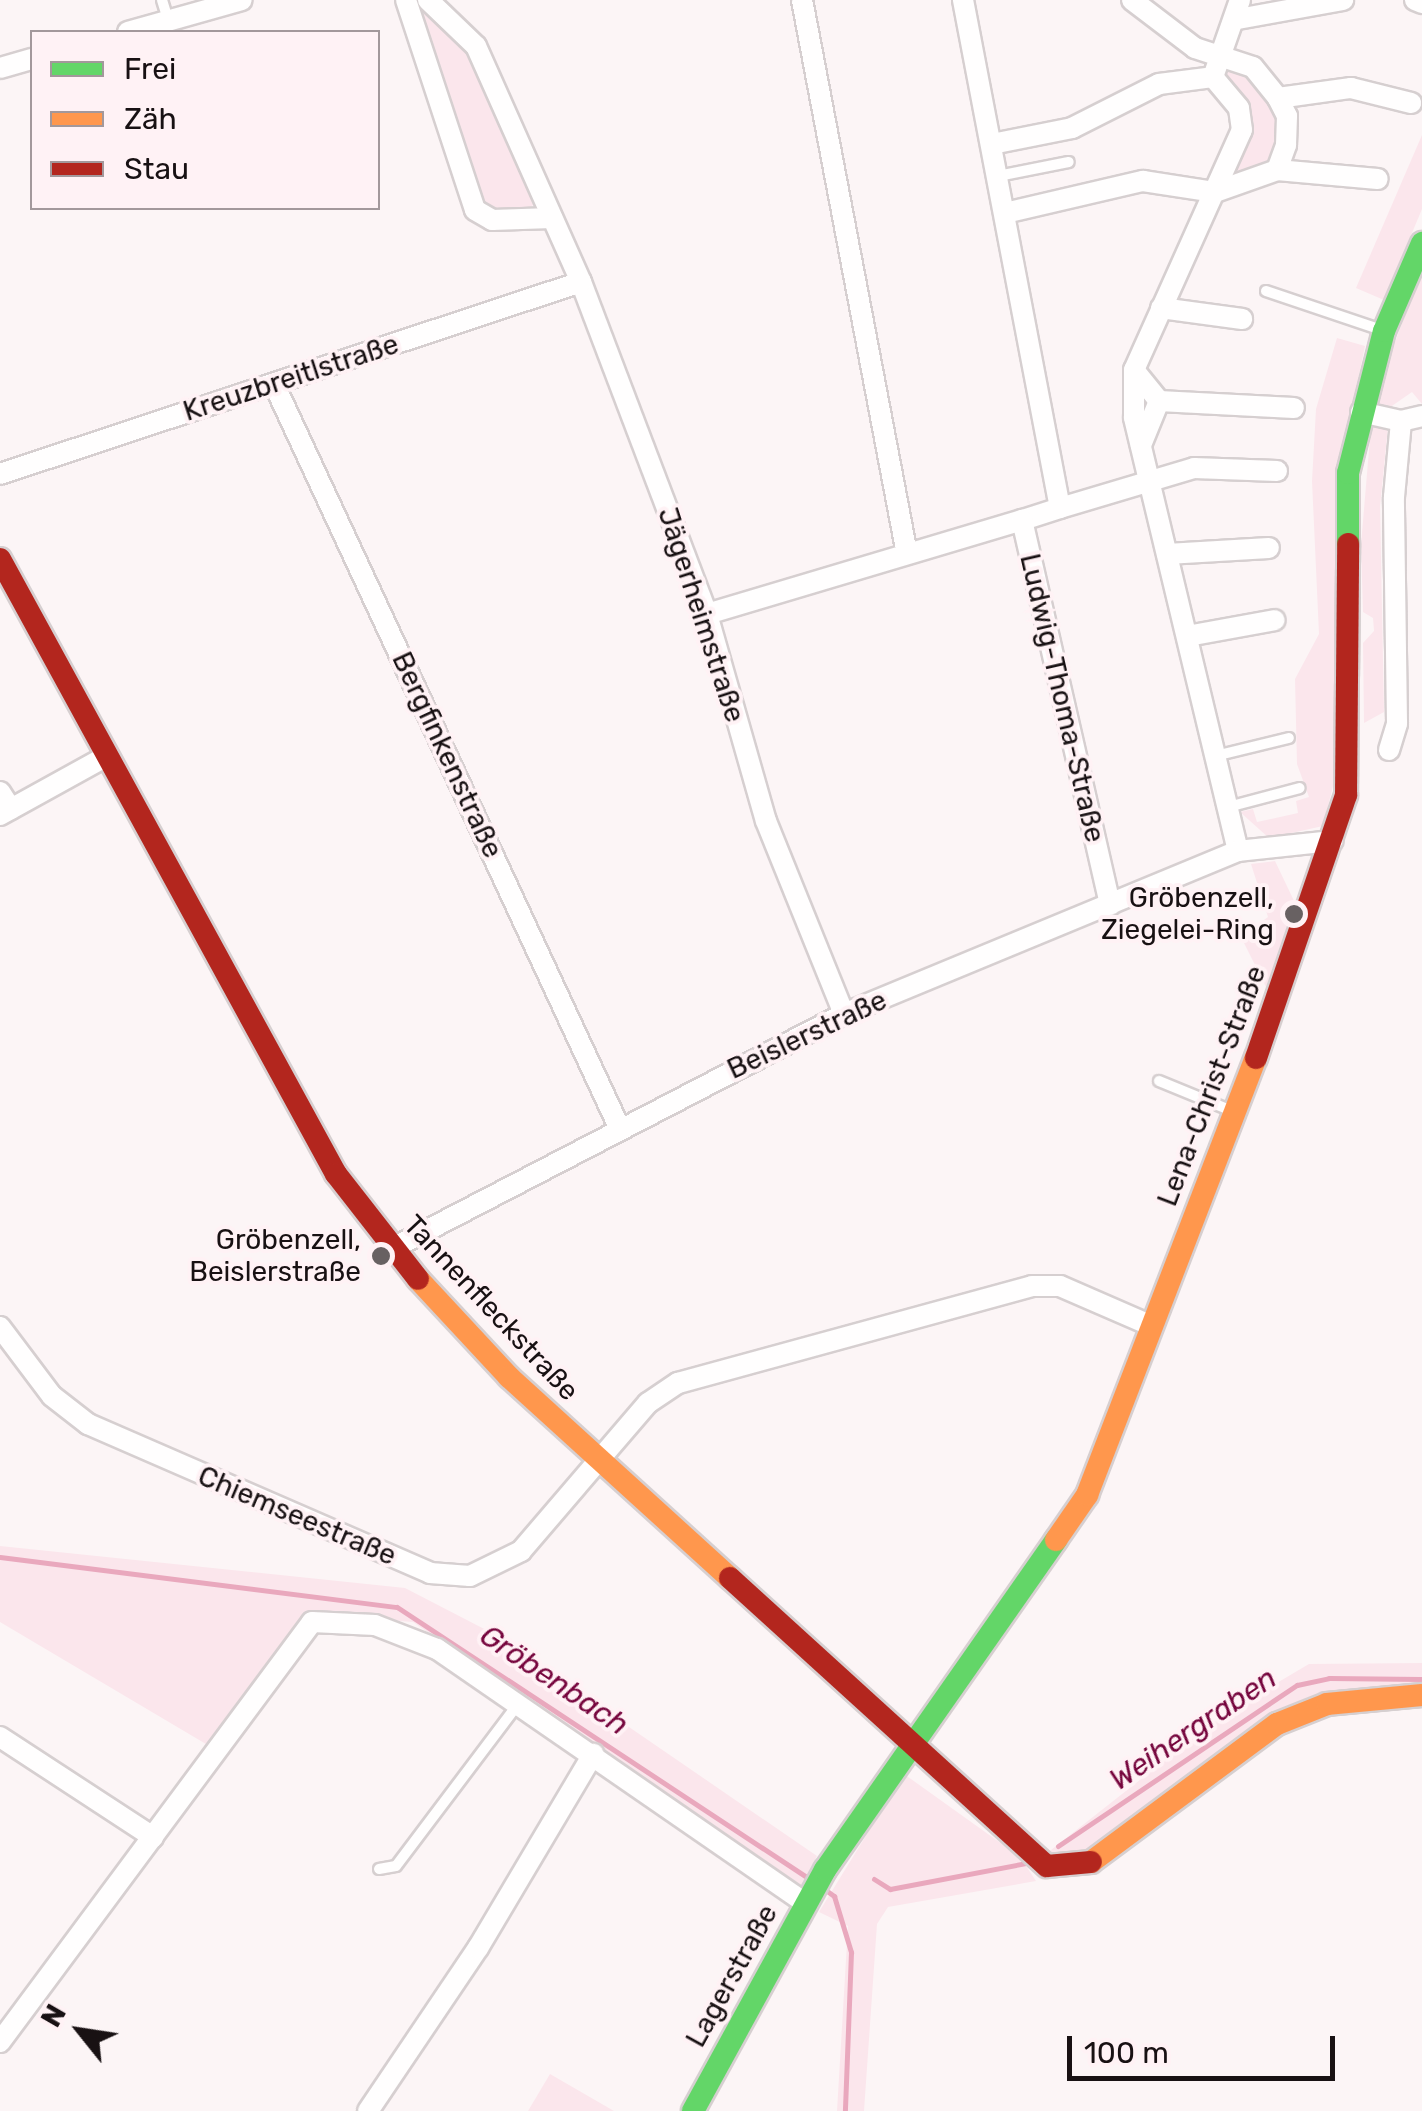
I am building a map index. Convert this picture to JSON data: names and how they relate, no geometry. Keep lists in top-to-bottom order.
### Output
{
  "streets": {
    "street": [
      "Kreuzbreitlstraße",
      "Jägerheimstraße",
      "Ludwig-Thoma-Straße",
      "Bergfinkenstraße",
      "Beislerstraße",
      "Lena-Christ-Straße",
      "Tannenfleckstraße",
      "Chiemseestraße",
      "Lagerstraße"
    ]
  },
  "crossings": [
    ["Kreuzbreitlstraße", "Jägerheimstraße"],
    ["Kreuzbreitlstraße", "Bergfinkenstraße"],
    ["Jägerheimstraße", "Ludwig-Thoma-Straße"],
    ["Jägerheimstraße", "Beislerstraße"],
    ["Ludwig-Thoma-Straße", "Beislerstraße"],
    ["Bergfinkenstraße", "Beislerstraße"],
    ["Beislerstraße", "Lena-Christ-Straße"],
    ["Beislerstraße", "Tannenfleckstraße"],
    ["Lena-Christ-Straße", "Tannenfleckstraße"],
    ["Lena-Christ-Straße", "Chiemseestraße"],
    ["Lena-Christ-Straße", "Lagerstraße"],
    ["Tannenfleckstraße", "Chiemseestraße"]
  ],
  "water": ["Gröbenbach", "Weihergraben"],
  "places": ["Gröbenzell, Ziegelei-Ring", "Gröbenzell, Beislerstraße"],
  "legend": ["Frei", "Zäh", "Stau"],
  "scale_bar": "100 m",
  "north": "top left"
}
